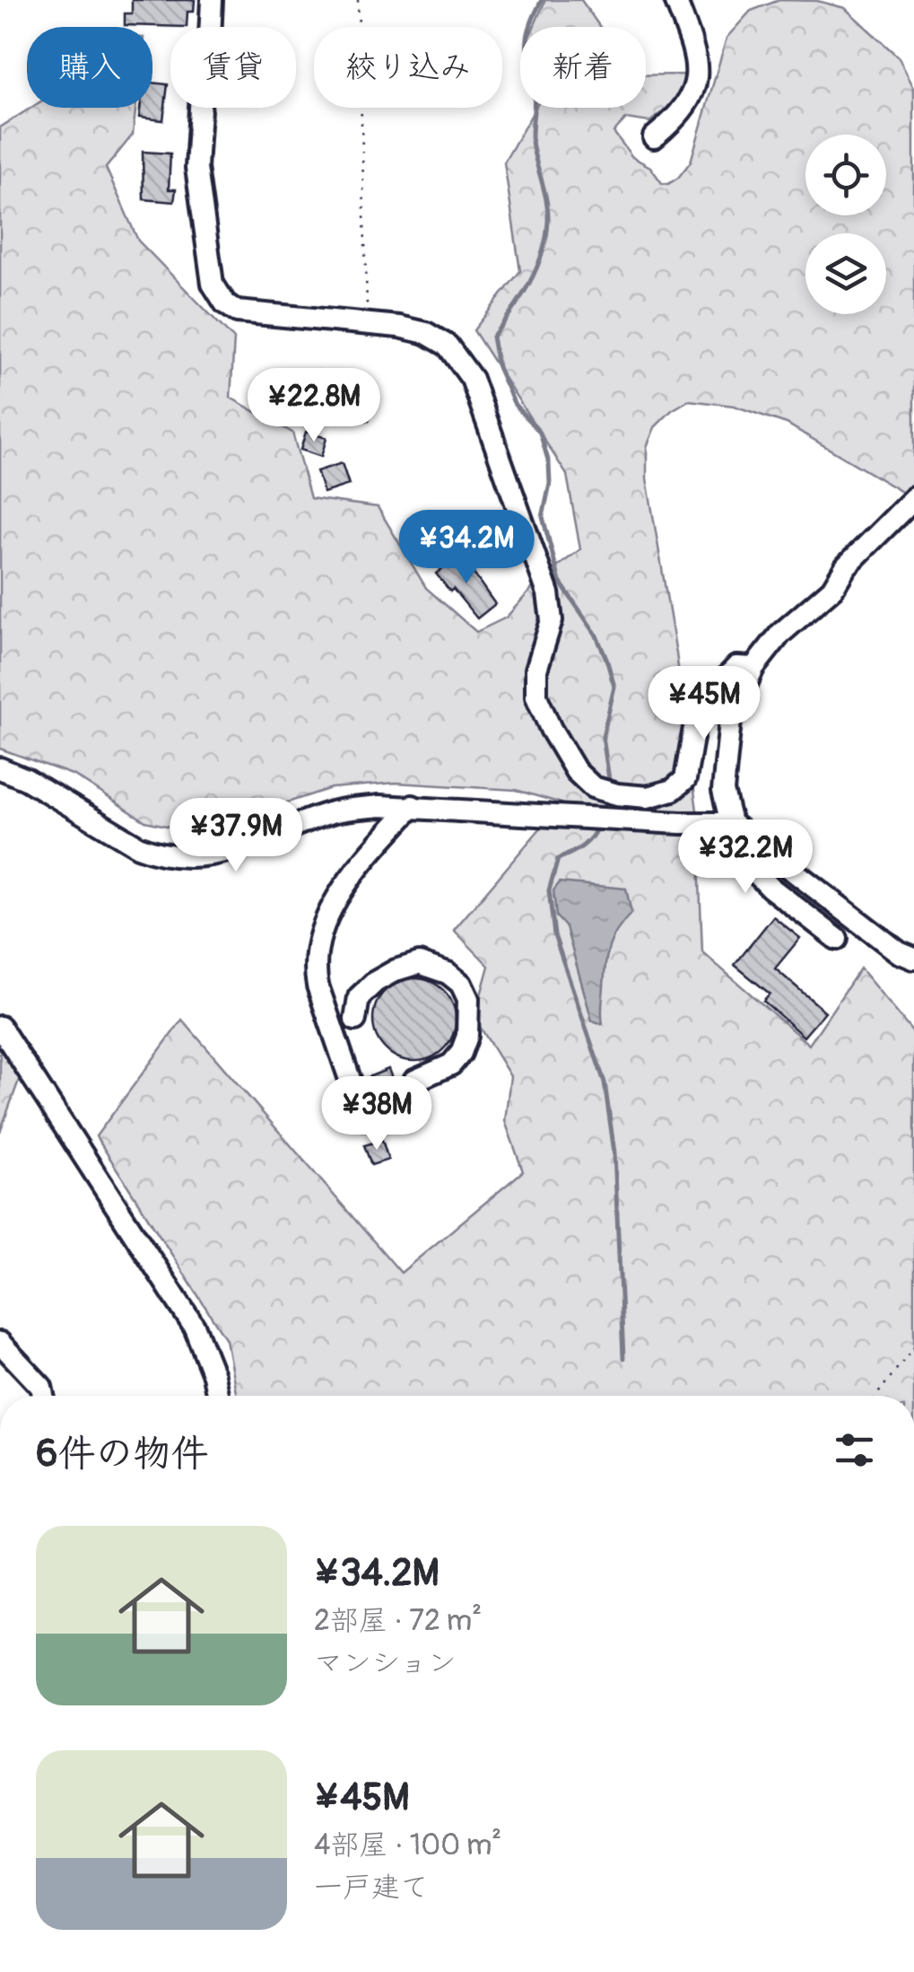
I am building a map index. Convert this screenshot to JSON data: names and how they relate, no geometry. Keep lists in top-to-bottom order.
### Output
{
  "page": {
    "chip": [
      "購入",
      "賃貸",
      "絞り込み",
      "新着"
    ],
    "price": [
      "¥22.8M",
      "¥34.2M",
      "¥45M",
      "¥37.9M",
      "¥32.2M",
      "¥38M"
    ],
    "heading": "6件の物件",
    "list": [
      {
        "name": "¥34.2M",
        "note": "2部屋 · 72 m² · マンション"
      },
      {
        "name": "¥45M",
        "note": "4部屋 · 100 m² · 一戸建て"
      }
    ]
  }
}
